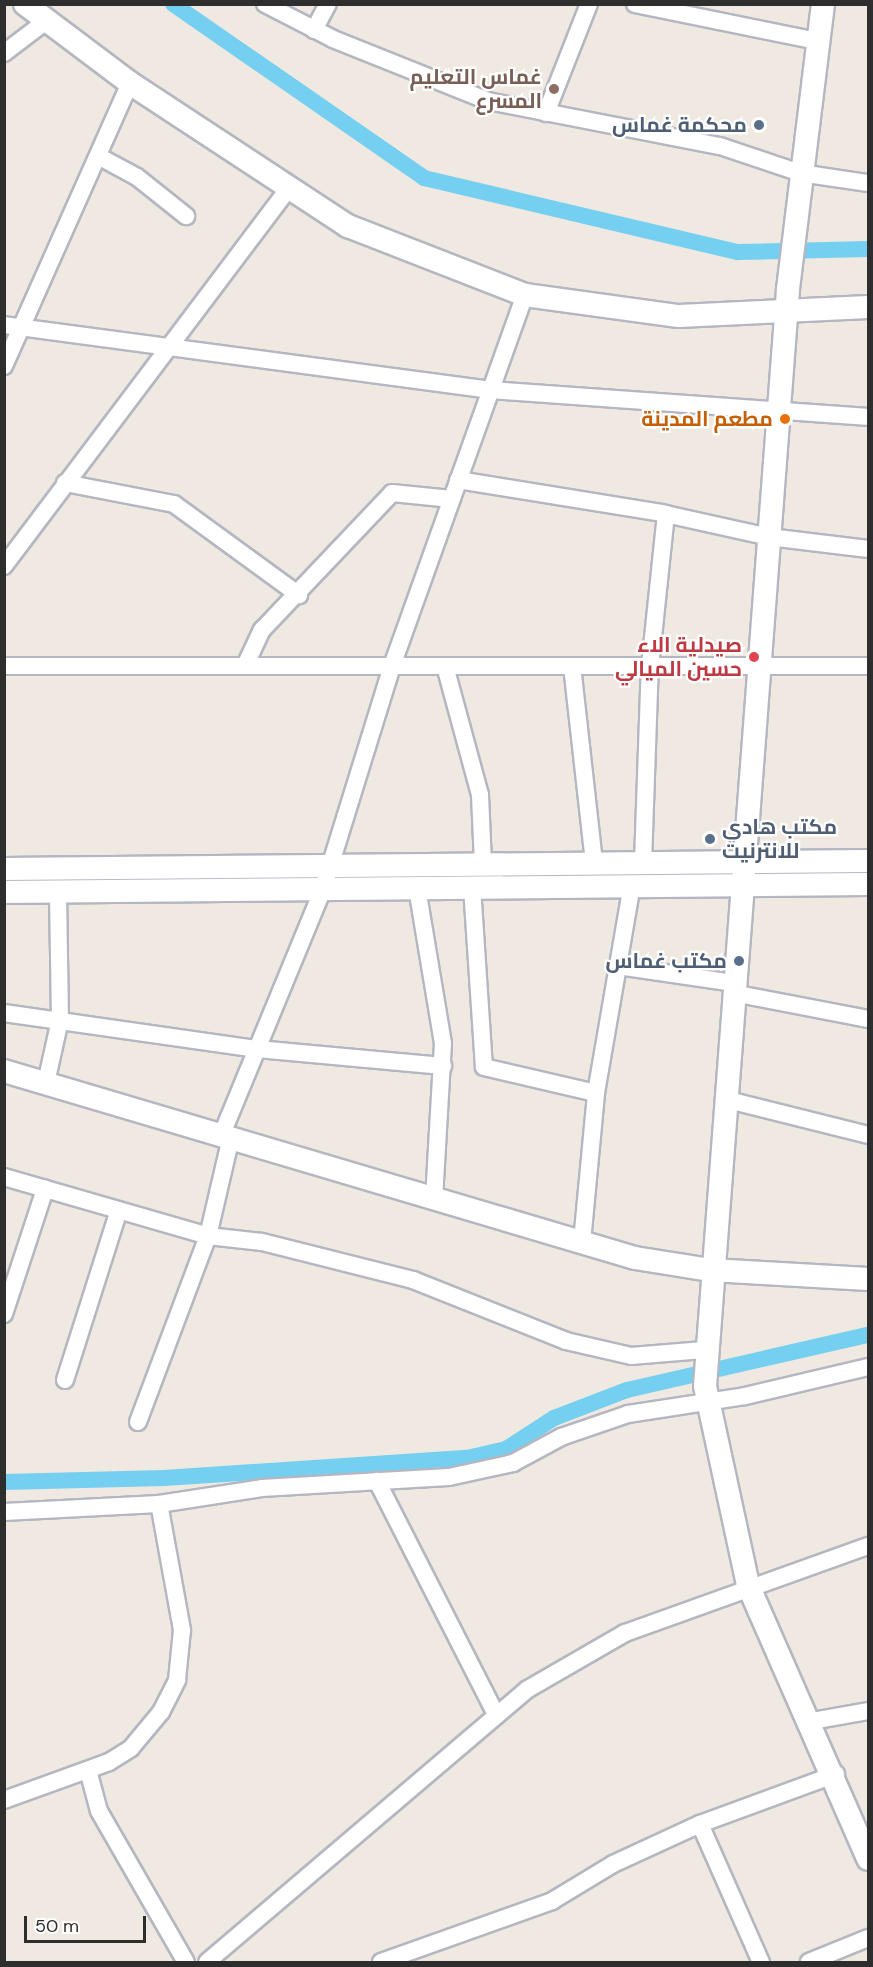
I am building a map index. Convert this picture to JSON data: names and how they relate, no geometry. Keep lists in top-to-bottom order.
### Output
{
  "places": [
    "غماس التعليم المسرع",
    "محكمة غماس",
    "مطعم المدينة",
    "صيدلية الاء حسين الميالي",
    "مكتب هادي للانترنيت",
    "مكتب غماس"
  ],
  "scale_bar": "50 m"
}
